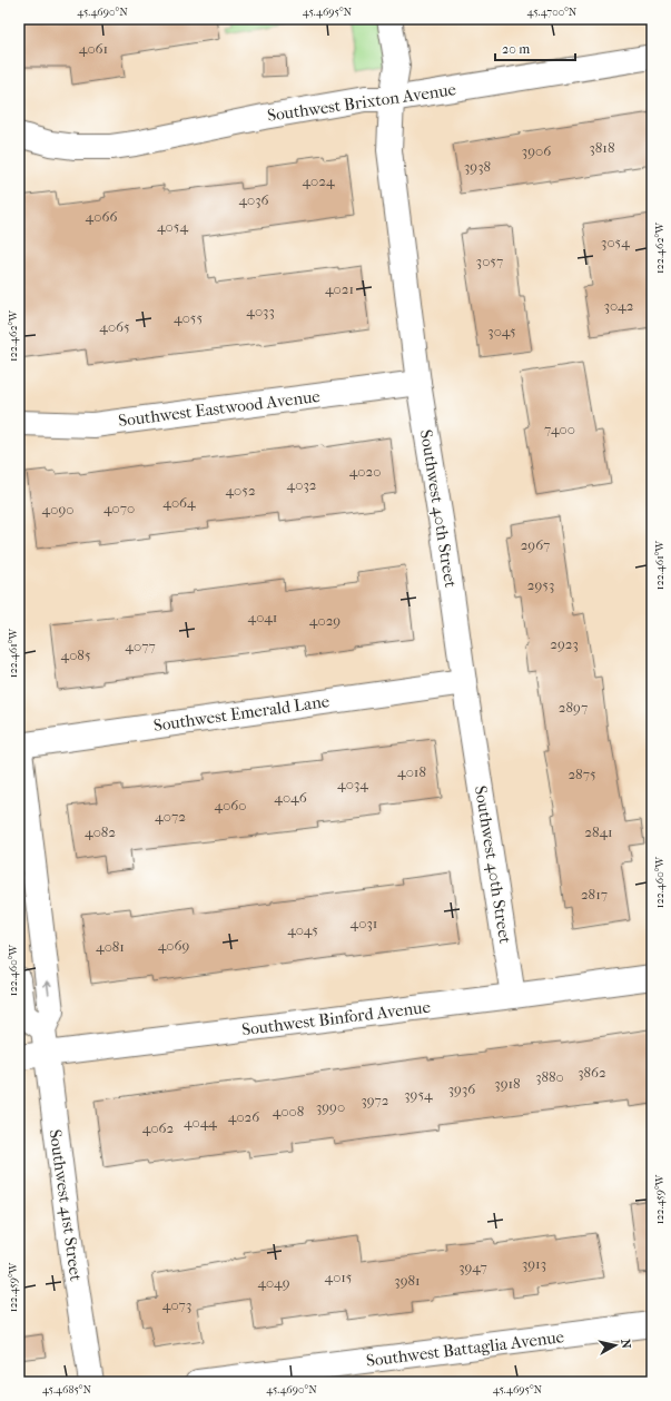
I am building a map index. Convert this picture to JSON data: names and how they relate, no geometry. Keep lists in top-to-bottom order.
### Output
{
  "streets": {
    "street": [
      "Southwest Brixton Avenue",
      "Southwest Eastwood Avenue",
      "Southwest 40th Street",
      "Southwest Emerald Lane",
      "Southwest Binford Avenue",
      "Southwest 41st Street",
      "Southwest Battaglia Avenue"
    ]
  },
  "crossings": [
    ["Southwest Brixton Avenue", "Southwest 40th Street"],
    ["Southwest Eastwood Avenue", "Southwest 40th Street"],
    ["Southwest 40th Street", "Southwest Emerald Lane"],
    ["Southwest 40th Street", "Southwest Binford Avenue"],
    ["Southwest Emerald Lane", "Southwest 41st Street"],
    ["Southwest Binford Avenue", "Southwest 41st Street"]
  ],
  "one_way": ["Southwest 41st Street"],
  "house_numbers": [
    "4061",
    "3818",
    "3906",
    "3938",
    "4024",
    "4036",
    "4066",
    "4054",
    "3054",
    "3057",
    "4021",
    "3042",
    "4033",
    "4055",
    "4065",
    "3045",
    "7400",
    "4020",
    "4032",
    "4052",
    "4064",
    "4070",
    "4090",
    "2967",
    "2953",
    "4041",
    "4029",
    "2923",
    "4077",
    "4085",
    "2897",
    "4018",
    "2875",
    "4034",
    "4046",
    "4060",
    "4072",
    "4082",
    "2841",
    "2817",
    "4031",
    "4045",
    "4069",
    "4081",
    "3862",
    "3880",
    "3918",
    "3936",
    "3954",
    "3972",
    "3990",
    "4008",
    "4026",
    "4044",
    "4062",
    "3913",
    "3947",
    "4015",
    "3981",
    "4049",
    "4073"
  ],
  "scale_bar": "20 m",
  "north": "right",
  "coordinates": [
    "45.4690°N",
    "45.4695°N",
    "45.4700°N",
    "122.462°W",
    "122.461°W",
    "122.460°W",
    "122.459°W",
    "45.4685°N"
  ]
}
